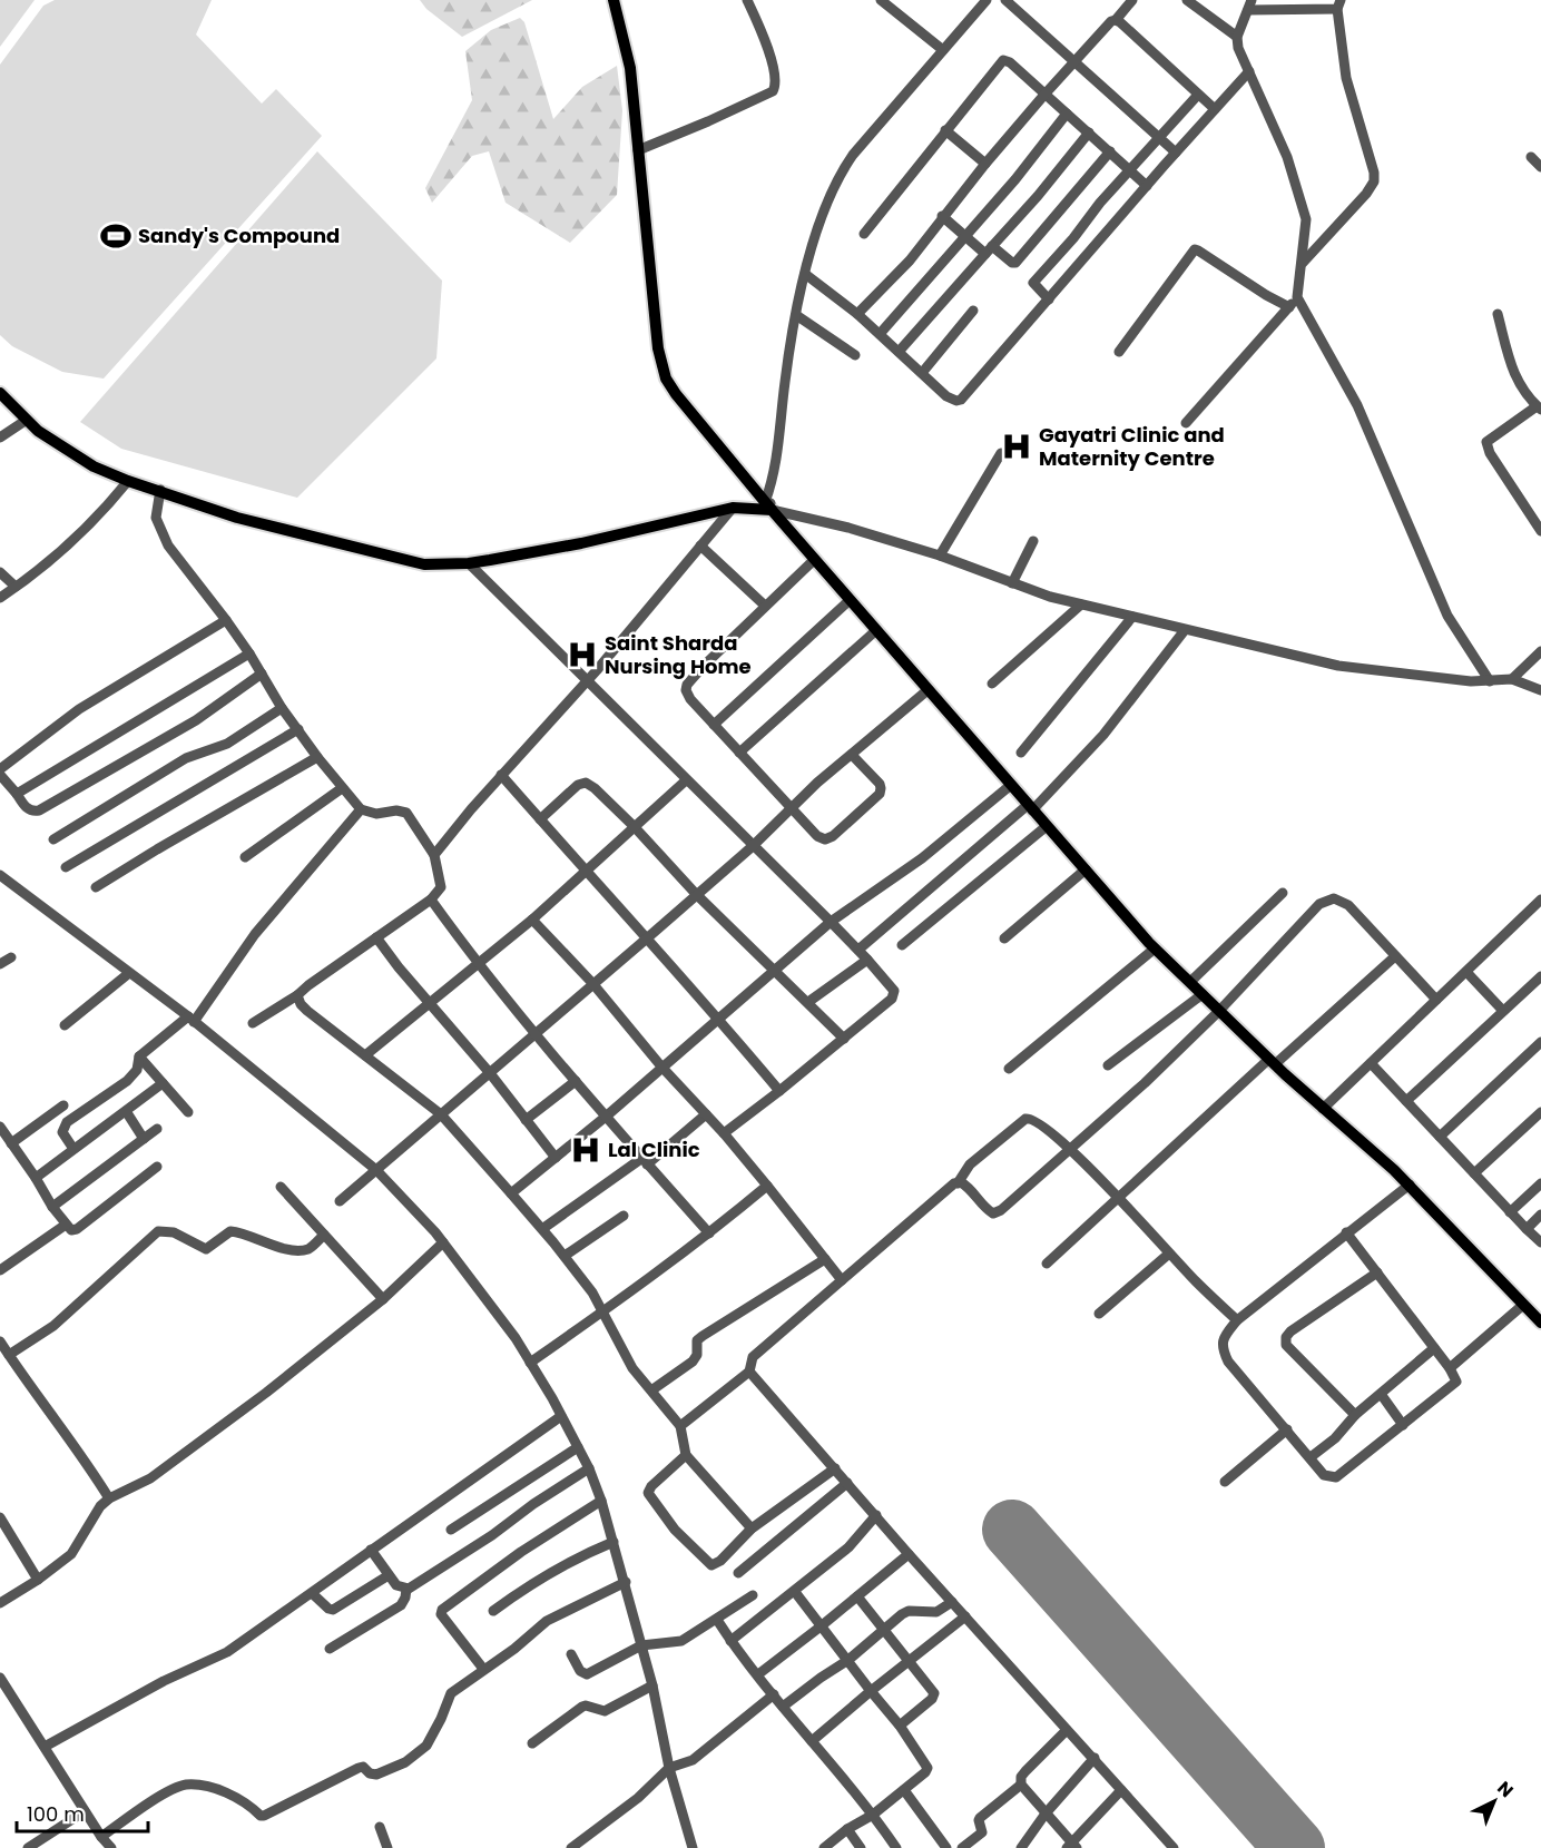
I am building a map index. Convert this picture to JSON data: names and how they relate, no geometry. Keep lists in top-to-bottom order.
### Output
{
  "places": {
    "sports": ["Sandy's Compound"],
    "hospital": ["Gayatri Clinic and Maternity Centre", "Saint Sharda Nursing Home", "Lal Clinic"]
  },
  "scale_bar": "100 m",
  "north": "top right"
}
